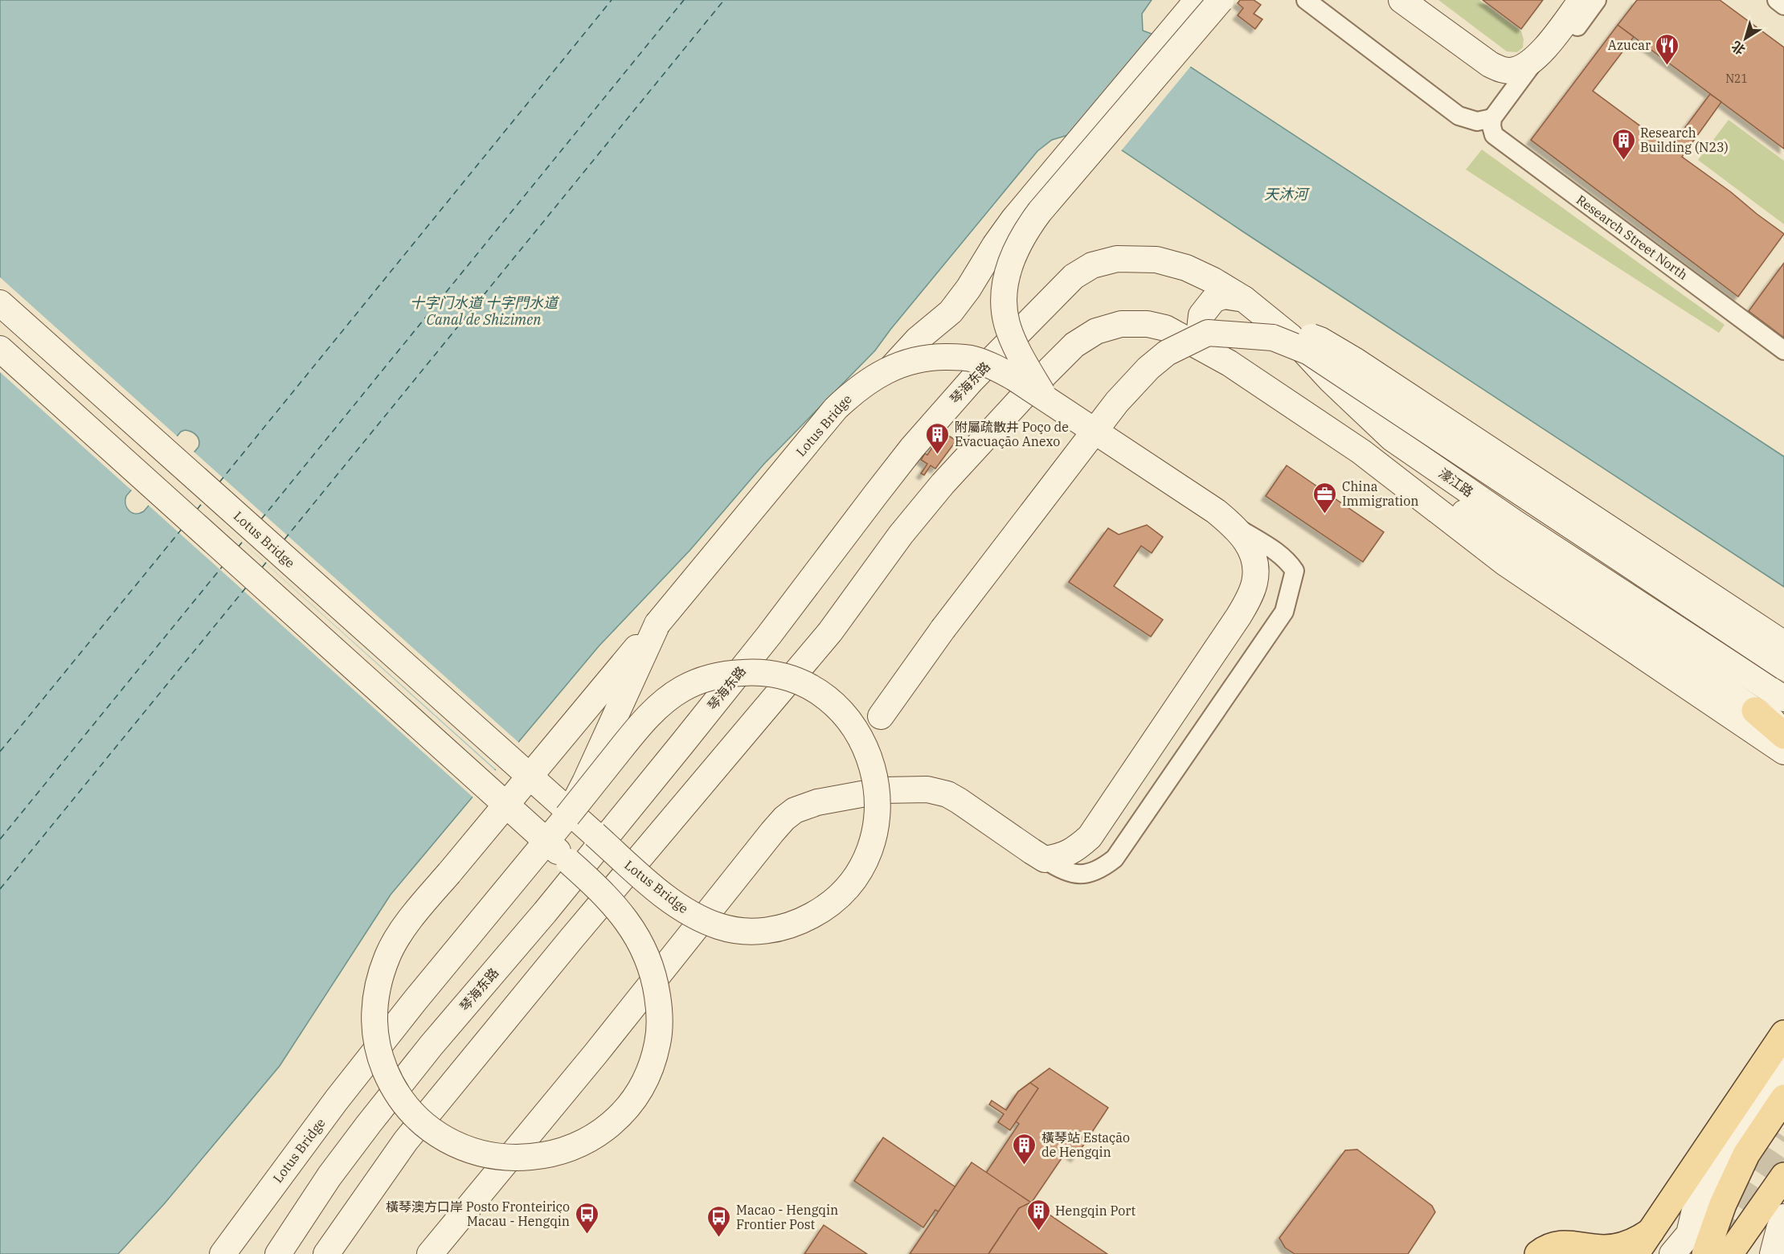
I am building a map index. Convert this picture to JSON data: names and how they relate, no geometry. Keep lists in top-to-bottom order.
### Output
{
  "streets": {
    "main road": ["琴海东路", "Lotus Bridge", "濠江路"],
    "street": ["Research Street North"]
  },
  "crossings": [
    ["琴海东路", "濠江路"]
  ],
  "water": ["天沐河", "十字门水道 十字門水道 Canal de Shizimen"],
  "places": {
    "restaurant": ["Azucar"],
    "building": [
      "Research Building (N23)",
      "附屬疏散井 Poço de Evacuação Anexo",
      "橫琴站 Estação de Hengqin",
      "Hengqin Port"
    ],
    "office": ["China Immigration"],
    "bus stop": ["橫琴澳方口岸 Posto Fronteiriço Macau - Hengqin", "Macao - Hengqin Frontier Post"]
  },
  "house_numbers": ["N21"],
  "north": "bottom left"
}
